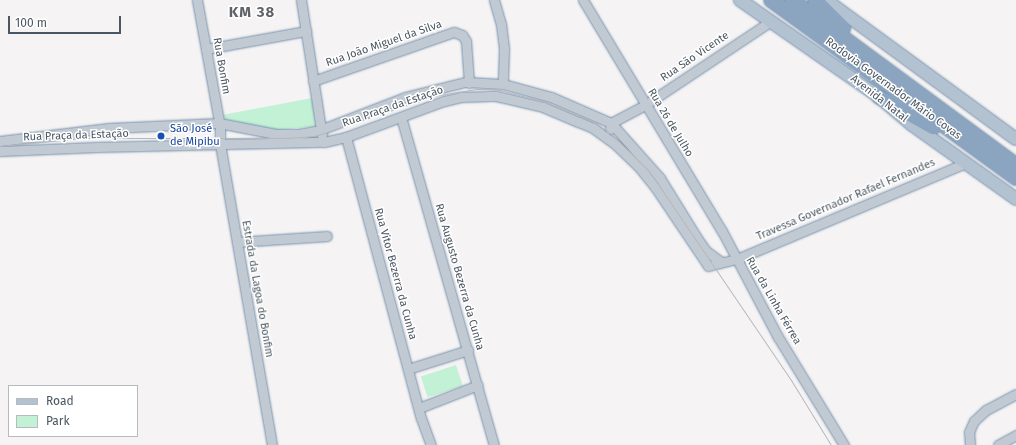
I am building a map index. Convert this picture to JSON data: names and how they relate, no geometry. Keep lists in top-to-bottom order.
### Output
{
  "streets": {
    "highway": ["Rodovia Governador Mário Covas"],
    "main road": ["Avenida Natal"],
    "street": [
      "Rua João Miguel da Silva",
      "Rua São Vicente",
      "Rua Bonfim",
      "Rua Praça da Estação",
      "Rua 26 de Julho",
      "Travessa Governador Rafael Fernandes",
      "Rua Vitor Bezerra da Cunha",
      "Rua Augusto Bezerra da Cunha",
      "Estrada da Lagoa do Bonfim",
      "Rua da Linha Férrea"
    ]
  },
  "crossings": [
    ["Rua João Miguel da Silva", "Rua Praça da Estação"],
    ["Rua São Vicente", "Avenida Natal"],
    ["Rua São Vicente", "Rua 26 de Julho"],
    ["Rua Bonfim", "Rua Praça da Estação"],
    ["Rua Bonfim", "Estrada da Lagoa do Bonfim"],
    ["Avenida Natal", "Travessa Governador Rafael Fernandes"],
    ["Rua Praça da Estação", "Rua Vitor Bezerra da Cunha"],
    ["Rua Praça da Estação", "Rua Augusto Bezerra da Cunha"],
    ["Rua Praça da Estação", "Estrada da Lagoa do Bonfim"],
    ["Rua Praça da Estação", "Rua da Linha Férrea"],
    ["Rua 26 de Julho", "Travessa Governador Rafael Fernandes"],
    ["Rua 26 de Julho", "Rua da Linha Férrea"],
    ["Travessa Governador Rafael Fernandes", "Rua da Linha Férrea"]
  ],
  "districts": ["KM 38"],
  "places": ["São José de Mipibu"],
  "legend": ["Road", "Park"],
  "scale_bar": "100 m"
}
